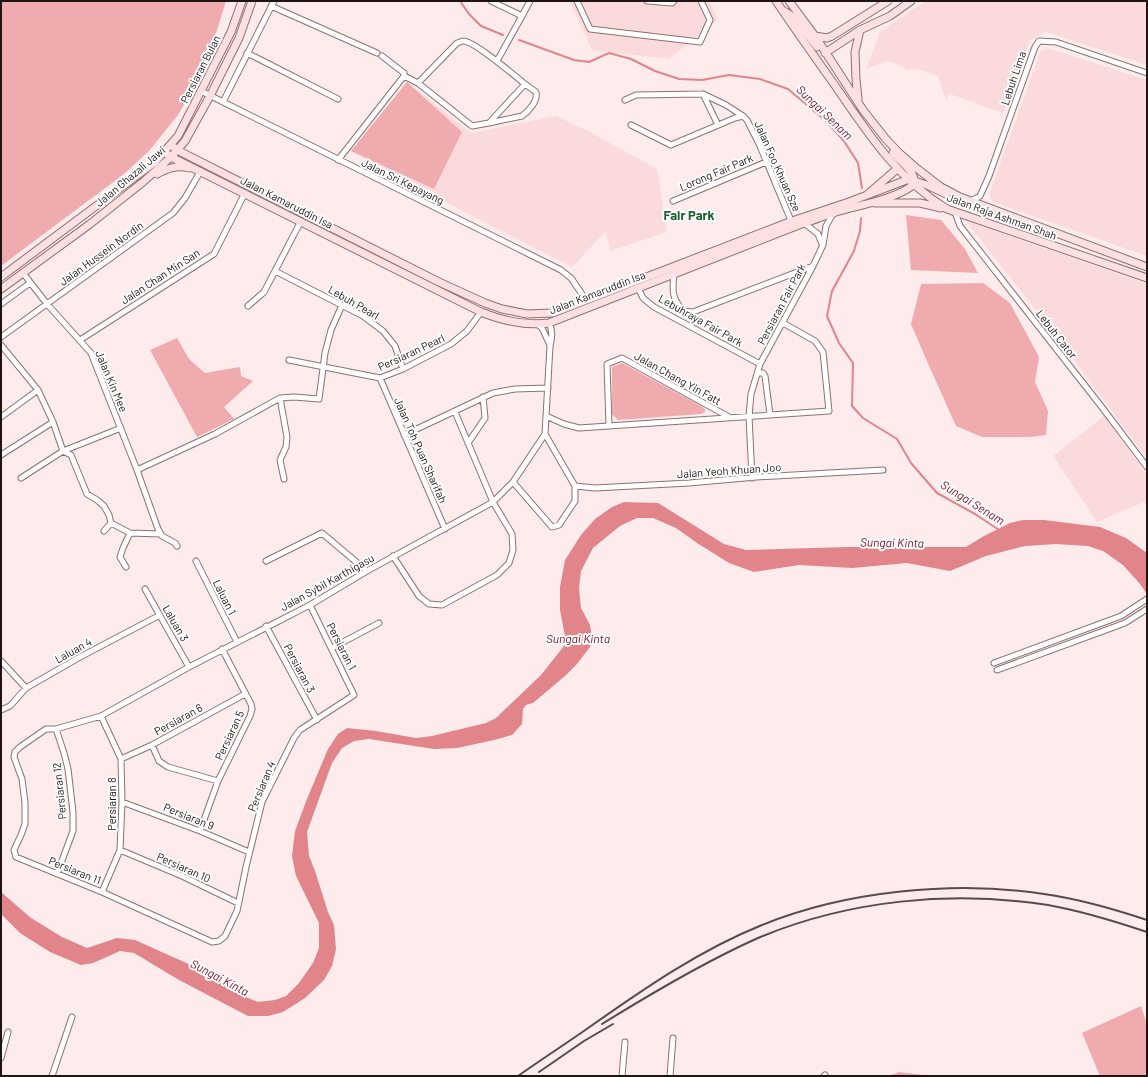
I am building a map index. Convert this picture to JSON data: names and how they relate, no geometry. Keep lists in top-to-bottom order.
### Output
{
  "streets": {
    "main road": [
      "Persiaran Bulan",
      "Jalan Ghazali Jawi",
      "Jalan Kamaruddin Isa",
      "Jalan Raja Ashman Shah"
    ],
    "street": [
      "Lebuh Lima",
      "Jalan Foo Khuan Sze",
      "Lorong Fair Park",
      "Jalan Sri Kepayang",
      "Jalan Hussein Nordin",
      "Jalan Chan Min San",
      "Lebuh Pearl",
      "Persiaran Fair Park",
      "Lebuhraya Fair Park",
      "Lebuh Cator",
      "Persiaran Pearl",
      "Jalan Chang Yin Fatt",
      "Jalan Kin Mee",
      "Jalan Toh Puan Sharifah",
      "Jalan Yeoh Khuan Joo",
      "Jalan Sybil Karthigasu",
      "Laluan 1",
      "Laluan 3",
      "Persiaran 1",
      "Laluan 4",
      "Persiaran 3",
      "Persiaran 6",
      "Persiaran 5",
      "Persiaran 4",
      "Persiaran 12",
      "Persiaran 8",
      "Persiaran 9",
      "Persiaran 10",
      "Persiaran 11"
    ]
  },
  "crossings": [
    ["Persiaran Bulan", "Jalan Ghazali Jawi"],
    ["Persiaran Bulan", "Jalan Sri Kepayang"],
    ["Persiaran Bulan", "Jalan Kamaruddin Isa"],
    ["Lebuh Lima", "Jalan Raja Ashman Shah"],
    ["Jalan Foo Khuan Sze", "Lorong Fair Park"],
    ["Jalan Foo Khuan Sze", "Jalan Kamaruddin Isa"],
    ["Jalan Ghazali Jawi", "Jalan Sri Kepayang"],
    ["Jalan Ghazali Jawi", "Jalan Kamaruddin Isa"],
    ["Jalan Ghazali Jawi", "Jalan Kin Mee"],
    ["Jalan Sri Kepayang", "Jalan Kamaruddin Isa"],
    ["Jalan Kamaruddin Isa", "Jalan Raja Ashman Shah"],
    ["Jalan Kamaruddin Isa", "Jalan Chan Min San"],
    ["Jalan Kamaruddin Isa", "Persiaran Fair Park"],
    ["Jalan Kamaruddin Isa", "Lebuhraya Fair Park"],
    ["Jalan Kamaruddin Isa", "Persiaran Pearl"],
    ["Jalan Raja Ashman Shah", "Lebuh Cator"],
    ["Jalan Hussein Nordin", "Jalan Kin Mee"],
    ["Jalan Chan Min San", "Jalan Kin Mee"],
    ["Lebuh Pearl", "Persiaran Pearl"],
    ["Persiaran Fair Park", "Lebuhraya Fair Park"],
    ["Persiaran Fair Park", "Jalan Chang Yin Fatt"],
    ["Persiaran Fair Park", "Jalan Yeoh Khuan Joo"],
    ["Persiaran Pearl", "Jalan Toh Puan Sharifah"],
    ["Jalan Toh Puan Sharifah", "Jalan Sybil Karthigasu"],
    ["Jalan Sybil Karthigasu", "Laluan 1"],
    ["Jalan Sybil Karthigasu", "Laluan 3"],
    ["Jalan Sybil Karthigasu", "Persiaran 1"],
    ["Jalan Sybil Karthigasu", "Persiaran 3"],
    ["Jalan Sybil Karthigasu", "Persiaran 5"],
    ["Jalan Sybil Karthigasu", "Persiaran 12"],
    ["Jalan Sybil Karthigasu", "Persiaran 8"],
    ["Jalan Sybil Karthigasu", "Persiaran 11"],
    ["Laluan 3", "Laluan 4"],
    ["Persiaran 1", "Persiaran 4"],
    ["Persiaran 3", "Persiaran 4"],
    ["Persiaran 6", "Persiaran 5"],
    ["Persiaran 6", "Persiaran 8"],
    ["Persiaran 5", "Persiaran 9"],
    ["Persiaran 4", "Persiaran 9"],
    ["Persiaran 4", "Persiaran 10"],
    ["Persiaran 4", "Persiaran 11"],
    ["Persiaran 12", "Persiaran 11"],
    ["Persiaran 8", "Persiaran 9"],
    ["Persiaran 8", "Persiaran 10"],
    ["Persiaran 8", "Persiaran 11"]
  ],
  "districts": ["Fair Park"],
  "water": ["Sungai Senam", "Sungai Kinta"]
}
